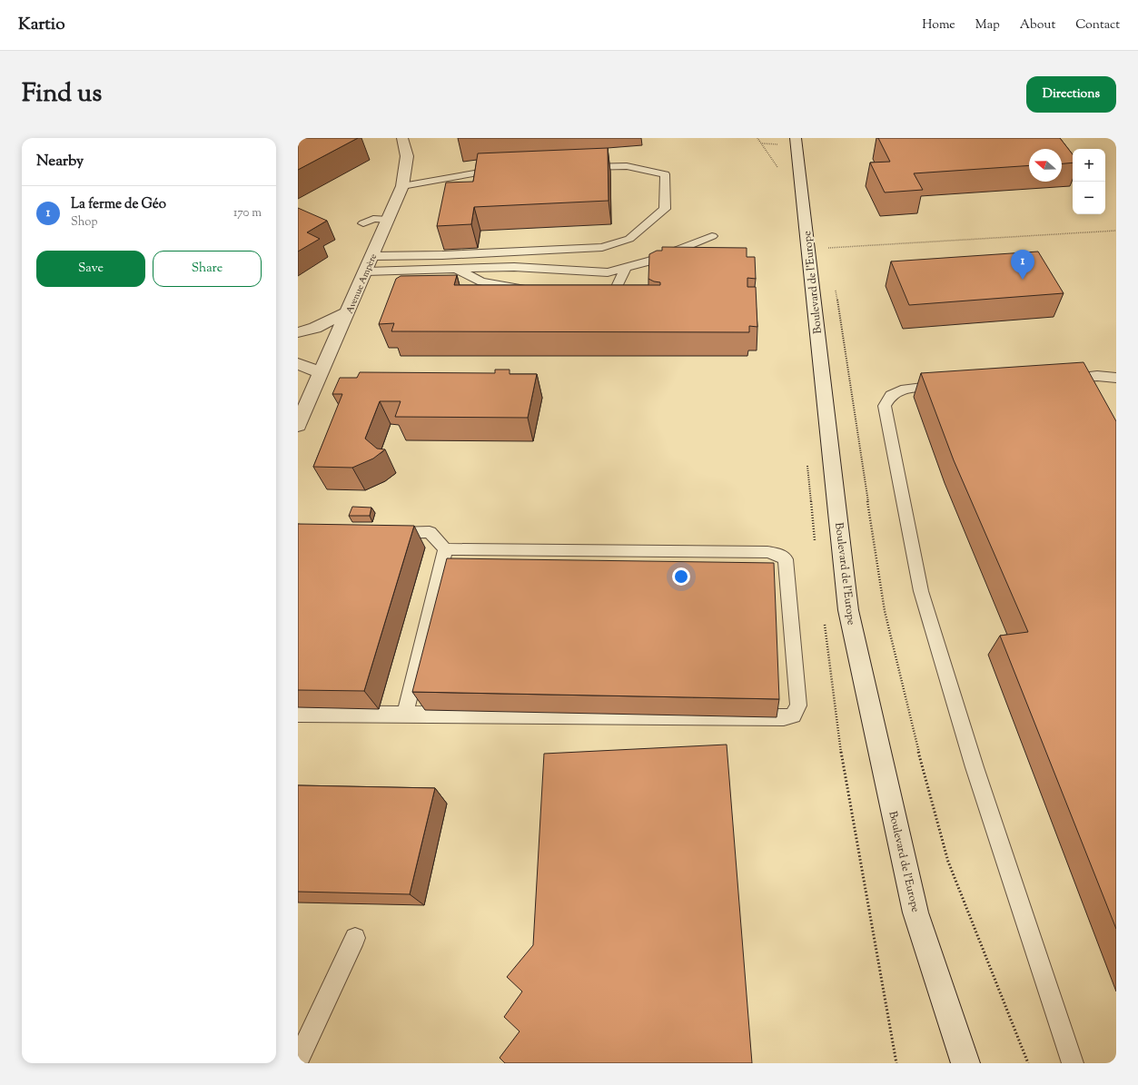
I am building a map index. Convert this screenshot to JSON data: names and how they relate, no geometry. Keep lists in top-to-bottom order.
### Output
{
  "streets": {
    "main road": ["Boulevard de l'Europe", "Avenue Ampère"]
  },
  "north": "left",
  "page": {
    "header": "Kartio",
    "nav": [
      "Home",
      "Map",
      "About",
      "Contact"
    ],
    "title": "Find us",
    "buttons": [
      "Directions",
      ["Save", "Share"]
    ],
    "heading": "Nearby",
    "map_buttons": ["+", "−"],
    "list": [
      {
        "mark": "1",
        "name": "La ferme de Géo",
        "note": "Shop",
        "value": "170 m"
      }
    ],
    "pins": "1"
  }
}
